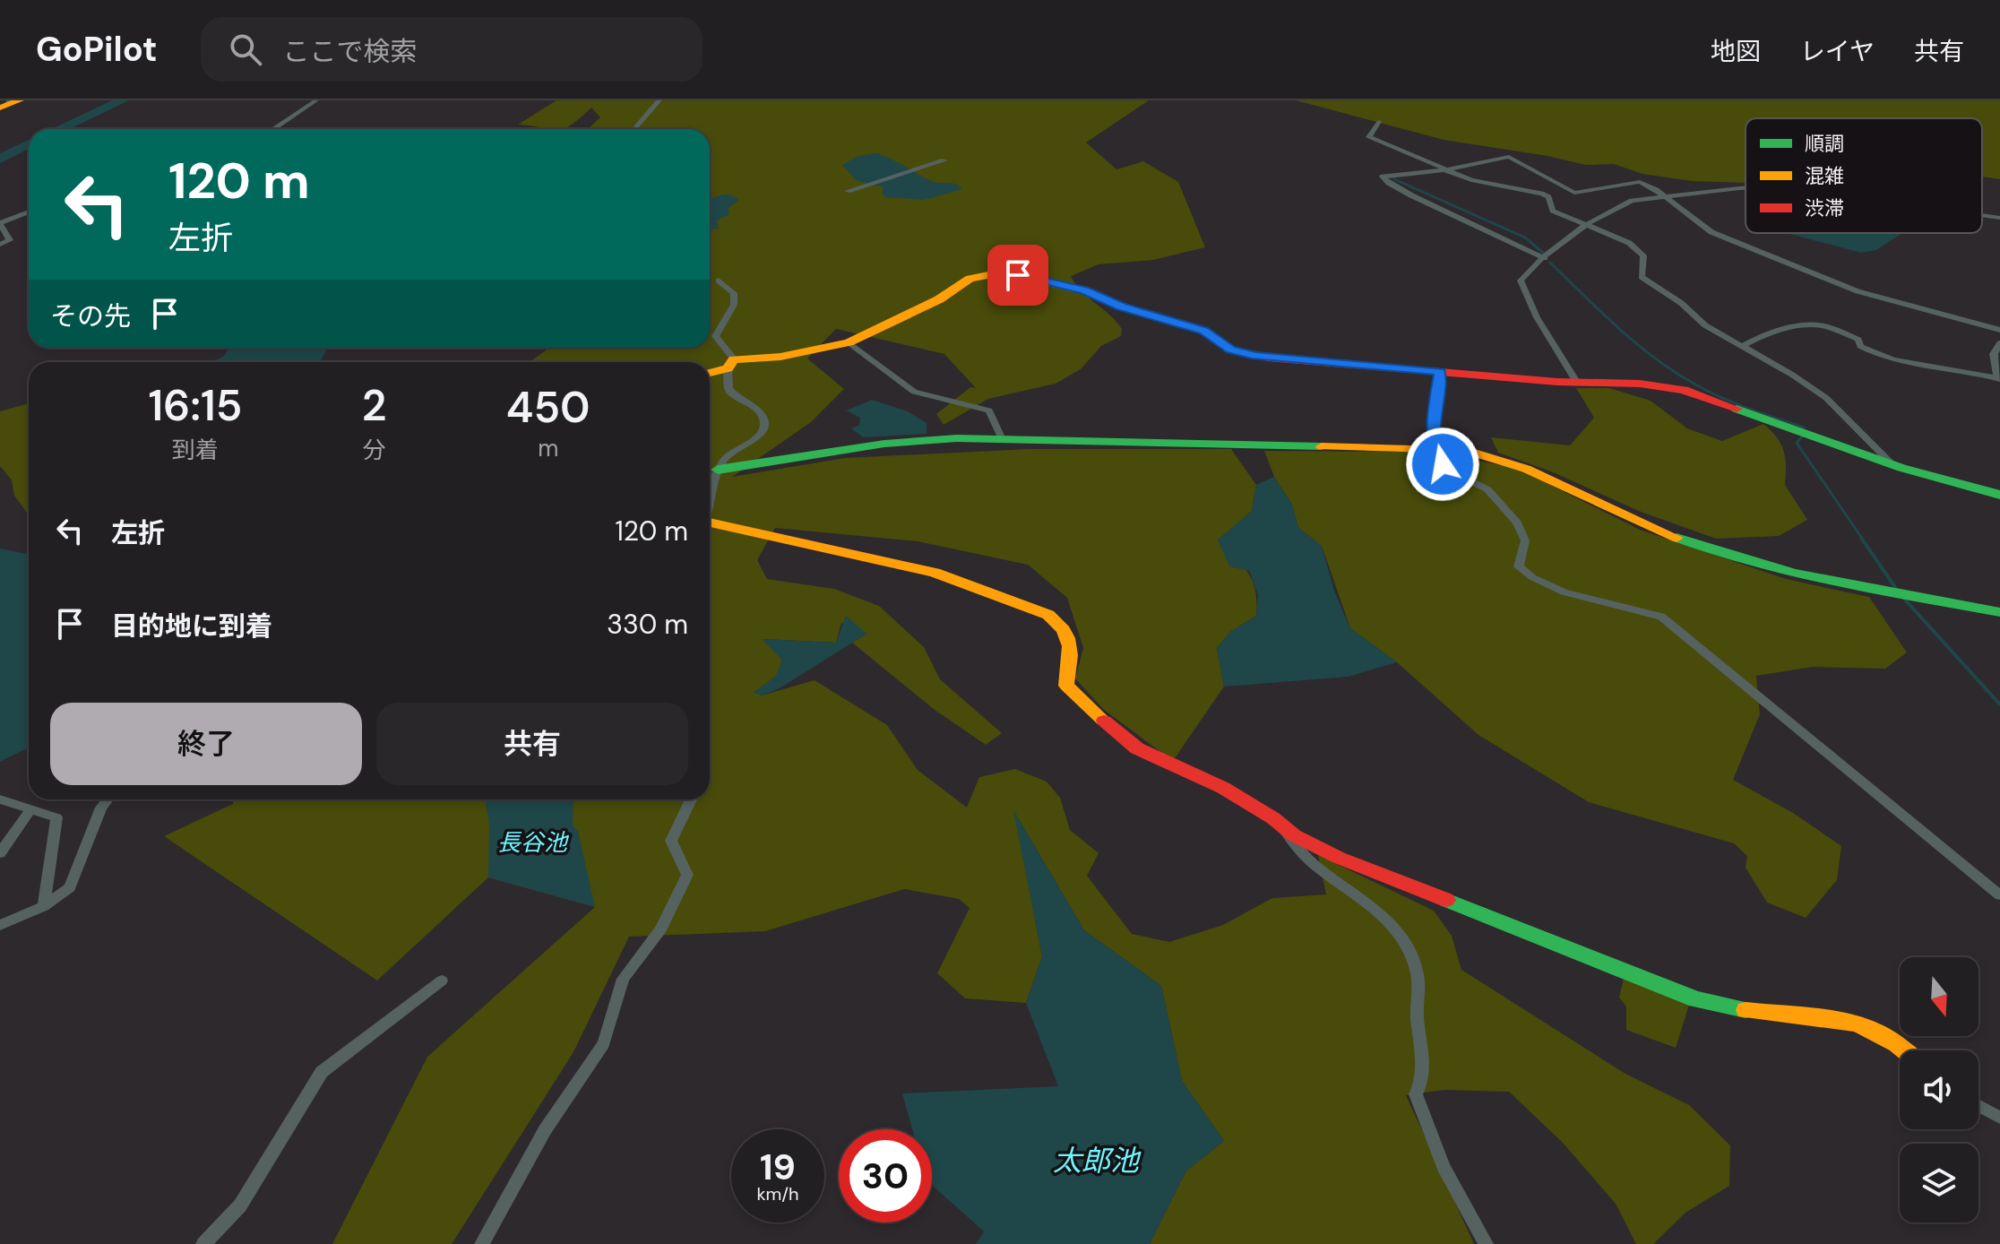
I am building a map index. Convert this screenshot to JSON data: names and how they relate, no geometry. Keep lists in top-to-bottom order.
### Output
{
  "water": ["長谷池", "太郎池"],
  "legend": ["順調", "混雑", "渋滞"],
  "north": "bottom",
  "page": {
    "header": "GoPilot",
    "search": "ここで検索",
    "nav": ["地図", "レイヤ", "共有"],
    "turn": ["120 m", "左折"],
    "then": "その先",
    "eta": [
      "16:15",
      "到着",
      "2",
      "分",
      "450",
      "m"
    ],
    "list": [
      {
        "name": "左折",
        "value": "120 m"
      },
      {
        "name": "目的地に到着",
        "value": "330 m"
      }
    ],
    "buttons": ["終了", "共有"],
    "speed": "19 km/h",
    "limit": "30"
  }
}
